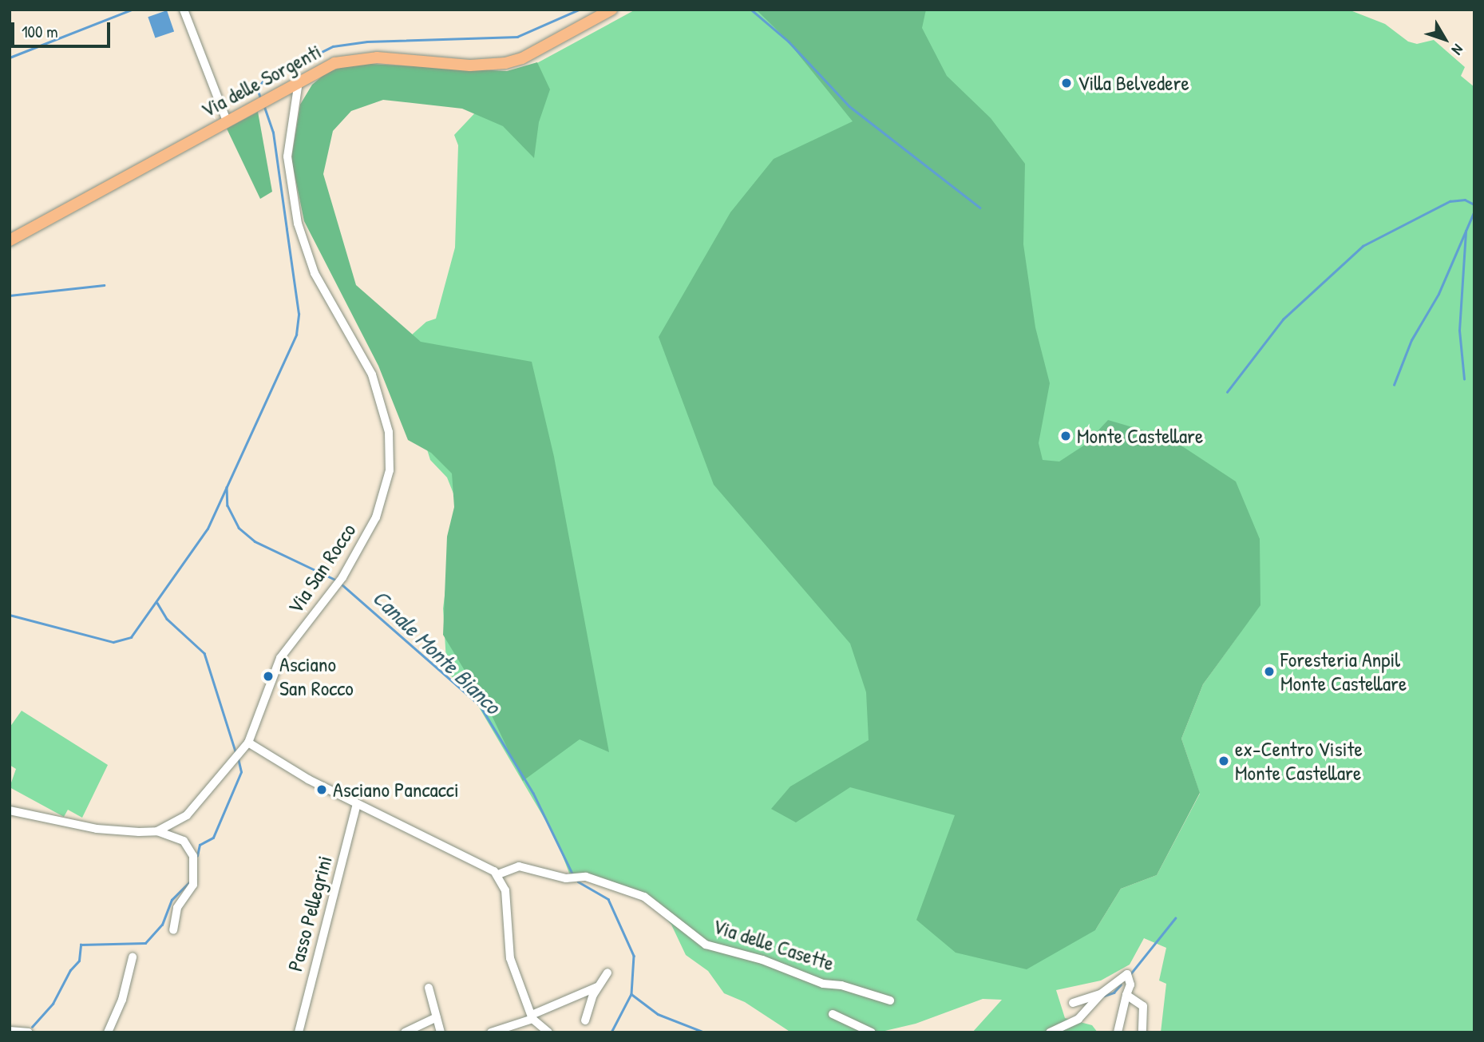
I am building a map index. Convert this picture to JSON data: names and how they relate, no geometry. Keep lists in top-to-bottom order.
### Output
{
  "streets": {
    "main road": ["Via delle Sorgenti"],
    "street": ["Via San Rocco", "Passo Pellegrini", "Via delle Casette"]
  },
  "crossings": [
    ["Via delle Sorgenti", "Via San Rocco"]
  ],
  "water": ["Canale Monte Bianco"],
  "places": [
    "Villa Belvedere",
    "Monte Castellare",
    "Foresteria Anpil Monte Castellare",
    "Asciano San Rocco",
    "ex-Centro Visite Monte Castellare",
    "Asciano Pancacci"
  ],
  "scale_bar": "100 m",
  "north": "bottom right"
}
